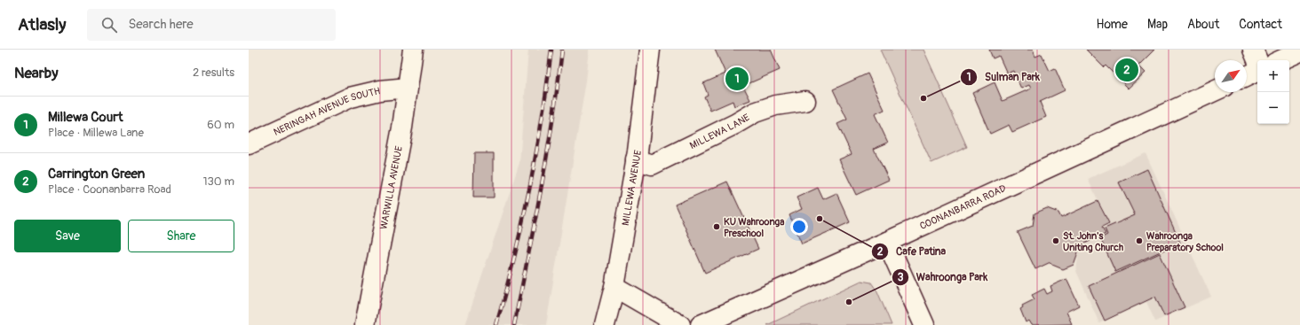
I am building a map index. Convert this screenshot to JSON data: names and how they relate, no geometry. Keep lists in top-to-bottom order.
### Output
{
  "streets": {
    "street": [
      "NERINGAH AVENUE SOUTH",
      "MILLEWA LANE",
      "WARWILLA AVENUE",
      "MILLEWA AVENUE",
      "COONANBARRA ROAD"
    ]
  },
  "crossings": [
    ["NERINGAH AVENUE SOUTH", "WARWILLA AVENUE"],
    ["MILLEWA LANE", "MILLEWA AVENUE"]
  ],
  "places": [
    "Sulman Park",
    "Cafe Patina",
    "KU Wahroonga Preschool",
    "St. John's Uniting Church",
    "Wahroonga Preparatory School",
    "Wahroonga Park"
  ],
  "north": "top right",
  "page": {
    "header": "Atlasly",
    "search": "Search here",
    "nav": [
      "Home",
      "Map",
      "About",
      "Contact"
    ],
    "heading": ["Nearby", "2 results"],
    "pins": ["2", "1"],
    "map_buttons": ["+", "−"],
    "list": [
      {
        "mark": "1",
        "name": "Millewa Court",
        "note": "Place · Millewa Lane",
        "value": "60 m"
      },
      {
        "mark": "2",
        "name": "Carrington Green",
        "note": "Place · Coonanbarra Road",
        "value": "130 m"
      }
    ],
    "buttons": ["Save", "Share"]
  }
}
